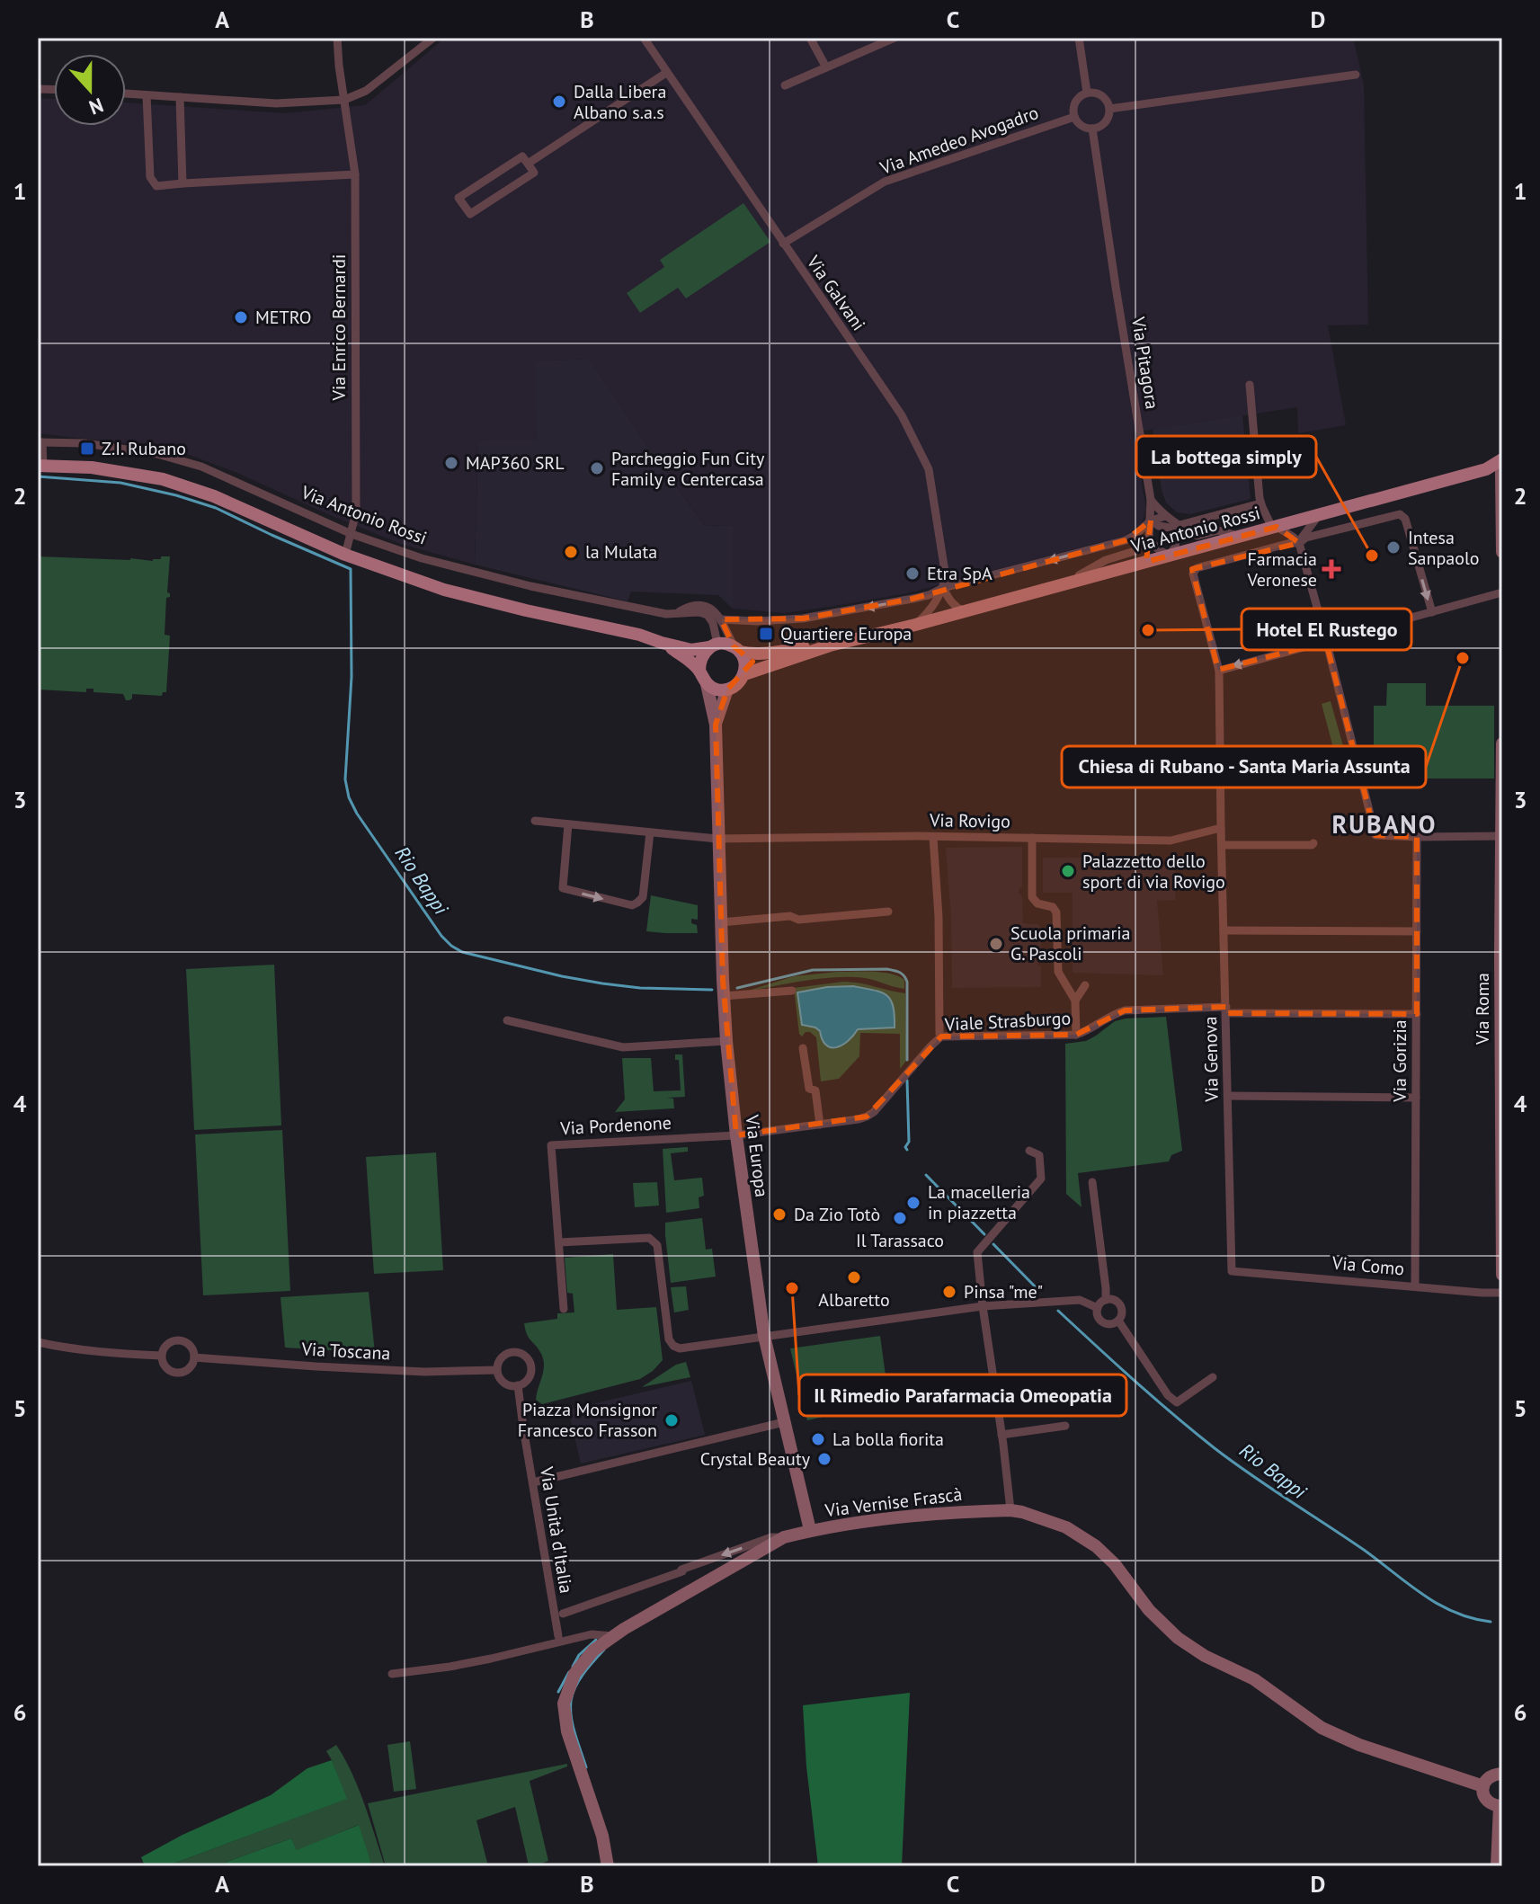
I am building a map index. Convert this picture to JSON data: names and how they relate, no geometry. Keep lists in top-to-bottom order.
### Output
{
  "streets": {
    "main road": ["Via Antonio Rossi"],
    "street": [
      "Via Amedeo Avogadro",
      "Via Galvani",
      "Via Enrico Bernardi",
      "Via Pitagora",
      "Via Rovigo",
      "Via Roma",
      "Viale Strasburgo",
      "Via Genova",
      "Via Gorizia",
      "Via Pordenone",
      "Via Europa",
      "Via Como",
      "Via Toscana",
      "Via Vernise Frascà",
      "Via Unità d'Italia"
    ]
  },
  "crossings": [
    ["Via Amedeo Avogadro", "Via Galvani"],
    ["Via Amedeo Avogadro", "Via Pitagora"],
    ["Via Galvani", "Via Antonio Rossi"],
    ["Via Enrico Bernardi", "Via Antonio Rossi"],
    ["Via Pitagora", "Via Antonio Rossi"],
    ["Via Antonio Rossi", "Via Genova"],
    ["Via Antonio Rossi", "Via Europa"],
    ["Via Rovigo", "Via Genova"],
    ["Via Rovigo", "Via Europa"],
    ["Viale Strasburgo", "Via Genova"],
    ["Viale Strasburgo", "Via Gorizia"],
    ["Viale Strasburgo", "Via Pordenone"],
    ["Viale Strasburgo", "Via Europa"],
    ["Via Genova", "Via Como"],
    ["Via Gorizia", "Via Como"],
    ["Via Pordenone", "Via Europa"],
    ["Via Europa", "Via Vernise Frascà"],
    ["Via Toscana", "Via Unità d'Italia"]
  ],
  "districts": ["RUBANO"],
  "water": ["Rio Bappi"],
  "places": {
    "other": [
      "Dalla Libera Albano s.a.s",
      "METRO",
      "MAP360 SRL",
      "Parcheggio Fun City Family e Centercasa",
      "Intesa Sanpaolo",
      "la Mulata",
      "La bottega simply",
      "Etra SpA",
      "Hotel El Rustego",
      "Chiesa di Rubano - Santa Maria Assunta",
      "Palazzetto dello sport di via Rovigo",
      "Scuola primaria G. Pascoli",
      "La macelleria in piazzetta",
      "Da Zio Totò",
      "Il Tarassaco",
      "Albaretto",
      "Il Rimedio Parafarmacia Omeopatia",
      "Pinsa \"me\"",
      "Piazza Monsignor Francesco Frasson",
      "La bolla fiorita",
      "Crystal Beauty"
    ],
    "transit": ["Z.I. Rubano", "Quartiere Europa"],
    "health": ["Farmacia Veronese"]
  },
  "north": "bottom",
  "grid": {
    "columns": [
      "A",
      "B",
      "C",
      "D"
    ],
    "rows": [
      "1",
      "2",
      "3",
      "4",
      "5",
      "6"
    ]
  }
}
